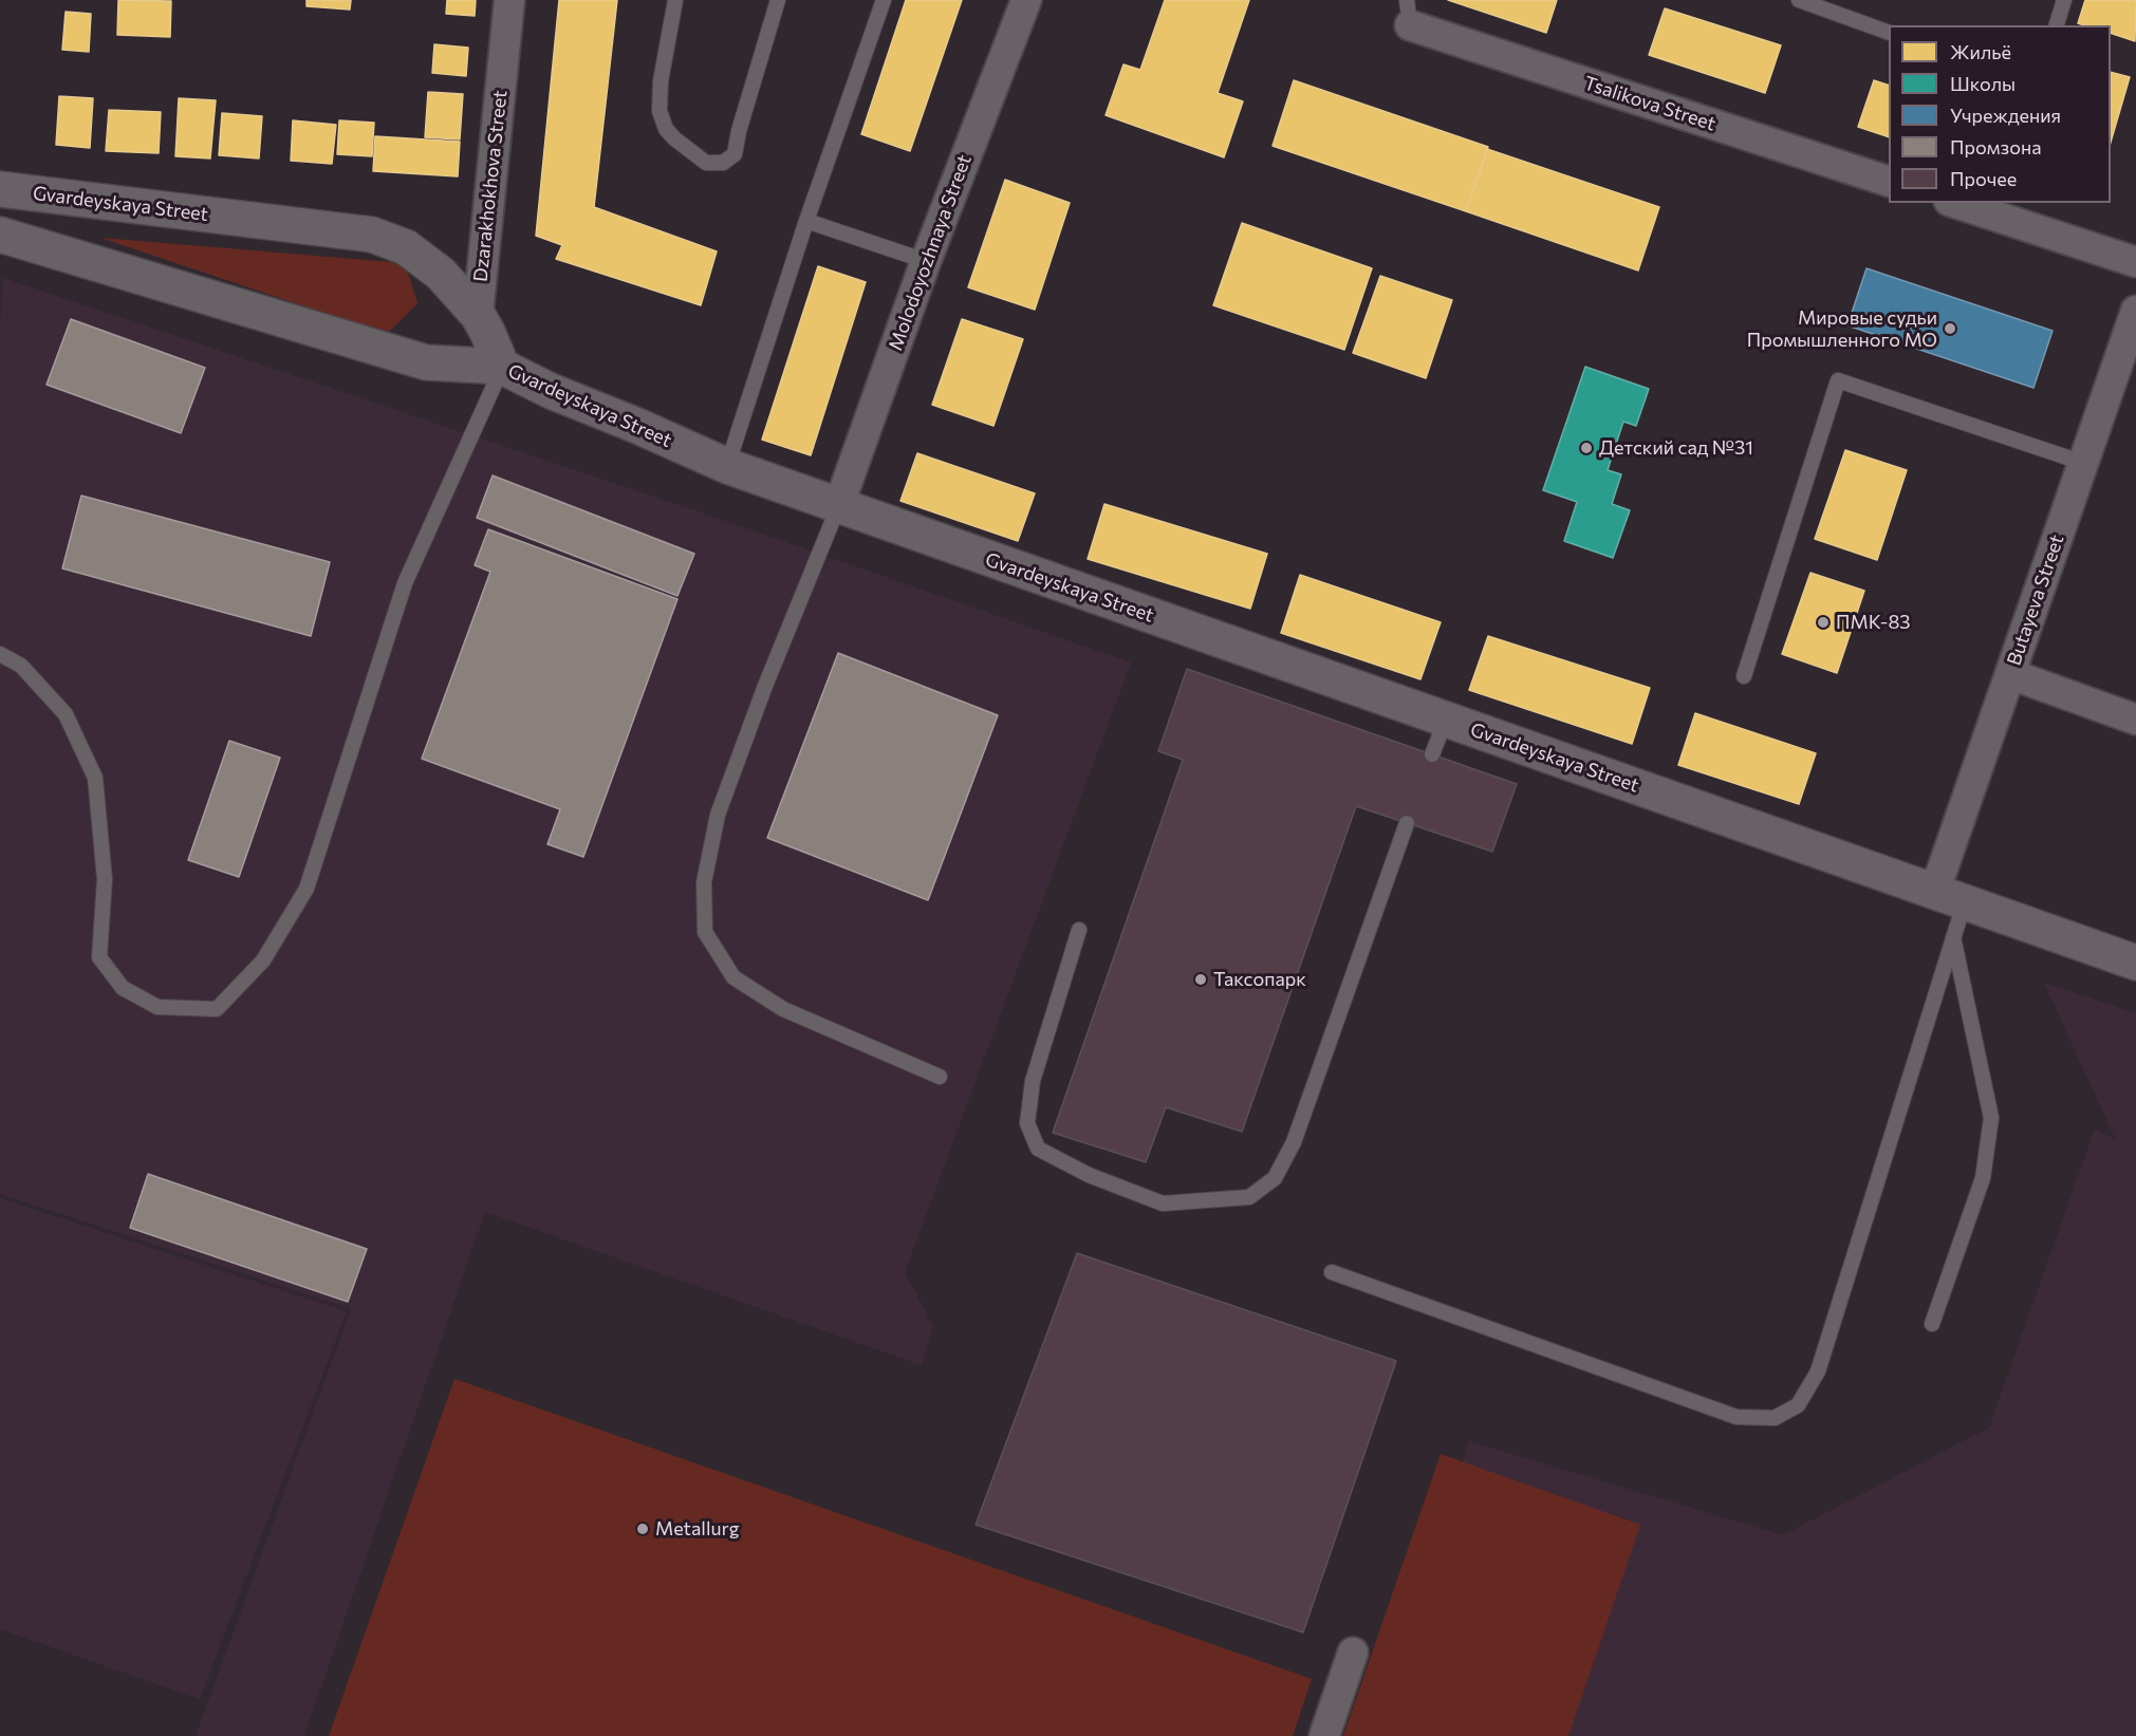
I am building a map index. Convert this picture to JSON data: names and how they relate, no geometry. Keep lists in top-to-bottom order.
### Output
{
  "streets": {
    "street": [
      "Tsalikova Street",
      "Dzarakhokhova Street",
      "Gvardeyskaya Street",
      "Molodoyozhnaya Street",
      "Butayeva Street"
    ]
  },
  "crossings": [
    ["Dzarakhokhova Street", "Gvardeyskaya Street"],
    ["Gvardeyskaya Street", "Molodoyozhnaya Street"],
    ["Gvardeyskaya Street", "Butayeva Street"]
  ],
  "places": [
    "Мировые судьи Промышленного МО",
    "Детский сад №31",
    "ПМК-83",
    "Таксопарк",
    "Metallurg"
  ],
  "legend": [
    "Жильё",
    "Школы",
    "Учреждения",
    "Промзона",
    "Прочее"
  ]
}
